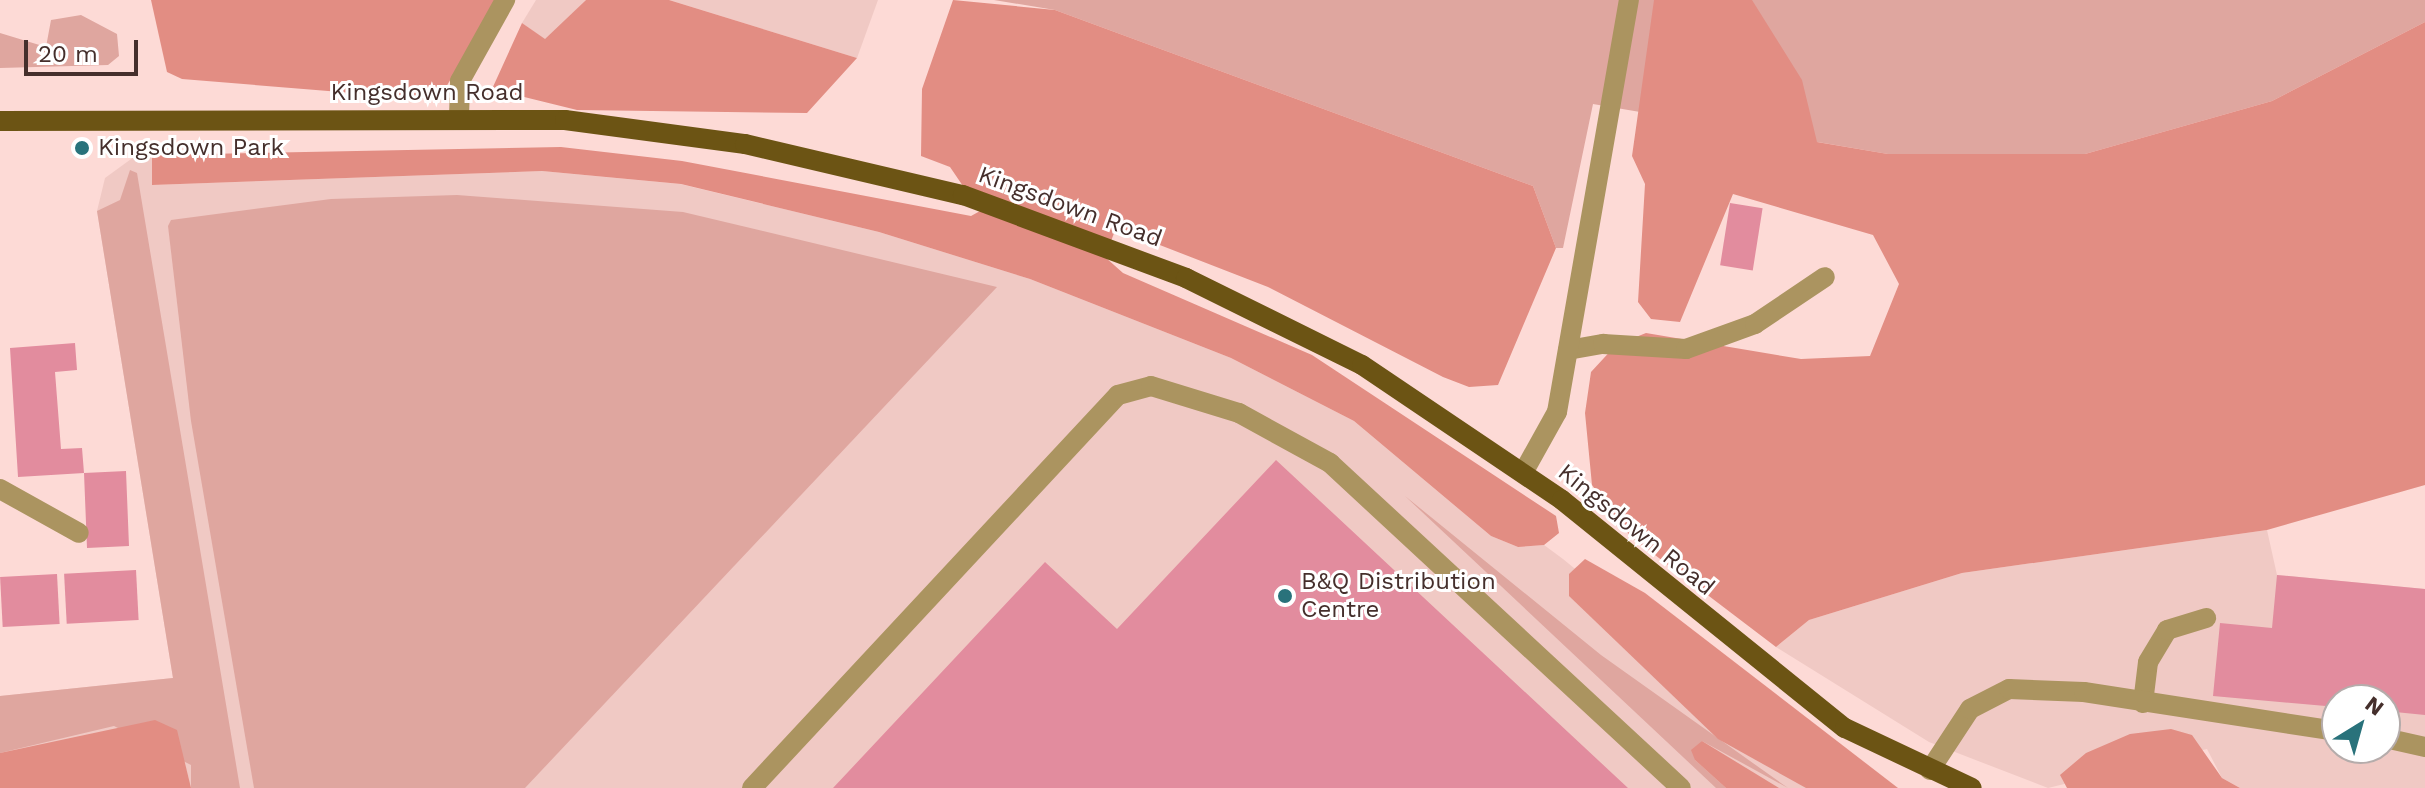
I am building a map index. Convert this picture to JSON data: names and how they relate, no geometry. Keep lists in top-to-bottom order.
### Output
{
  "streets": {
    "main road": ["Kingsdown Road"]
  },
  "places": ["Kingsdown Park", "B&Q Distribution Centre"],
  "scale_bar": "20 m",
  "north": "top right"
}
